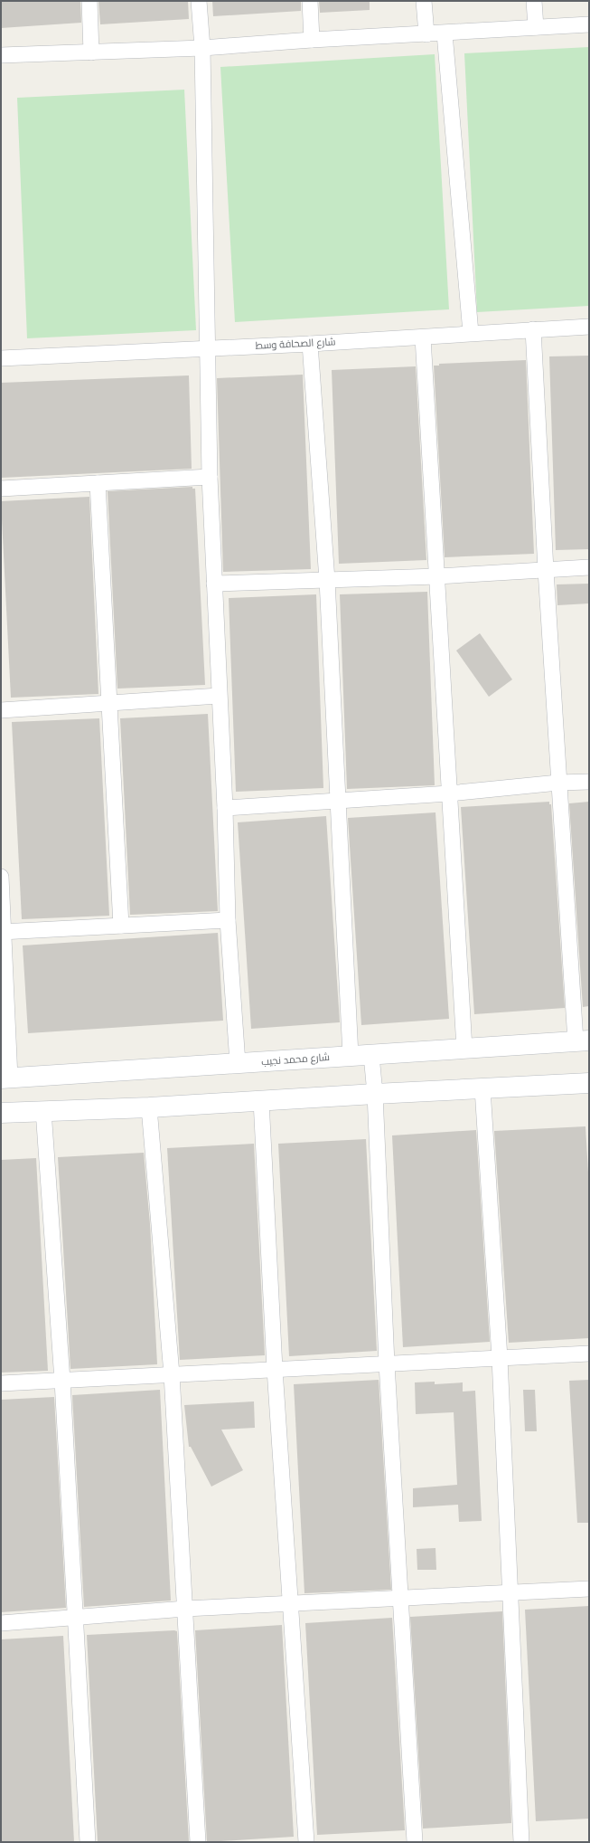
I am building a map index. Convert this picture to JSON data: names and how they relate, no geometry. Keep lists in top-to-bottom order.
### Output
{
  "streets": {
    "main road": ["شارع محمد نجيب"],
    "street": ["شارع الصحافة وسط"]
  }
}
